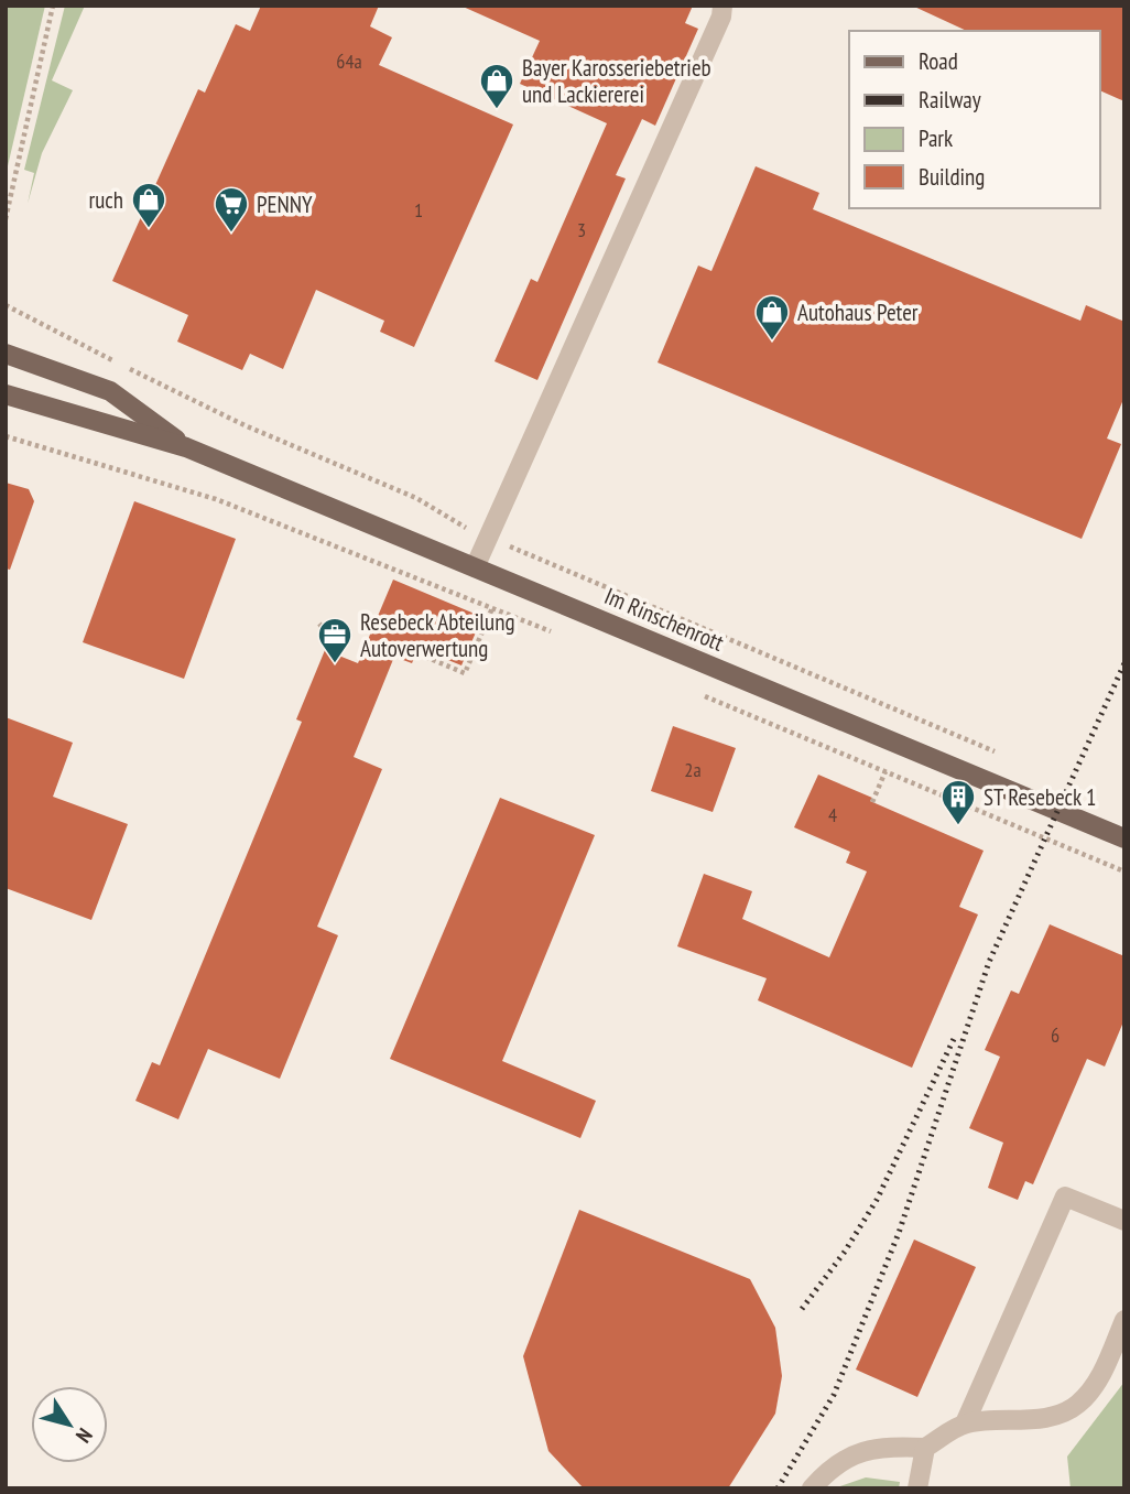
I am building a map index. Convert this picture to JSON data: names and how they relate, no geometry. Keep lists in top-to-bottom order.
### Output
{
  "streets": {
    "main road": ["Im Rinschenrott"]
  },
  "places": {
    "shop": ["Bayer Karosseriebetrieb und Lackiererei", "ruch", "Autohaus Peter"],
    "supermarket": ["PENNY"],
    "office": ["Resebeck Abteilung Autoverwertung"],
    "building": ["ST Resebeck 1"]
  },
  "house_numbers": [
    "64a",
    "1",
    "3",
    "2a",
    "4",
    "6"
  ],
  "legend": [
    "Road",
    "Railway",
    "Park",
    "Building"
  ],
  "north": "bottom right"
}
